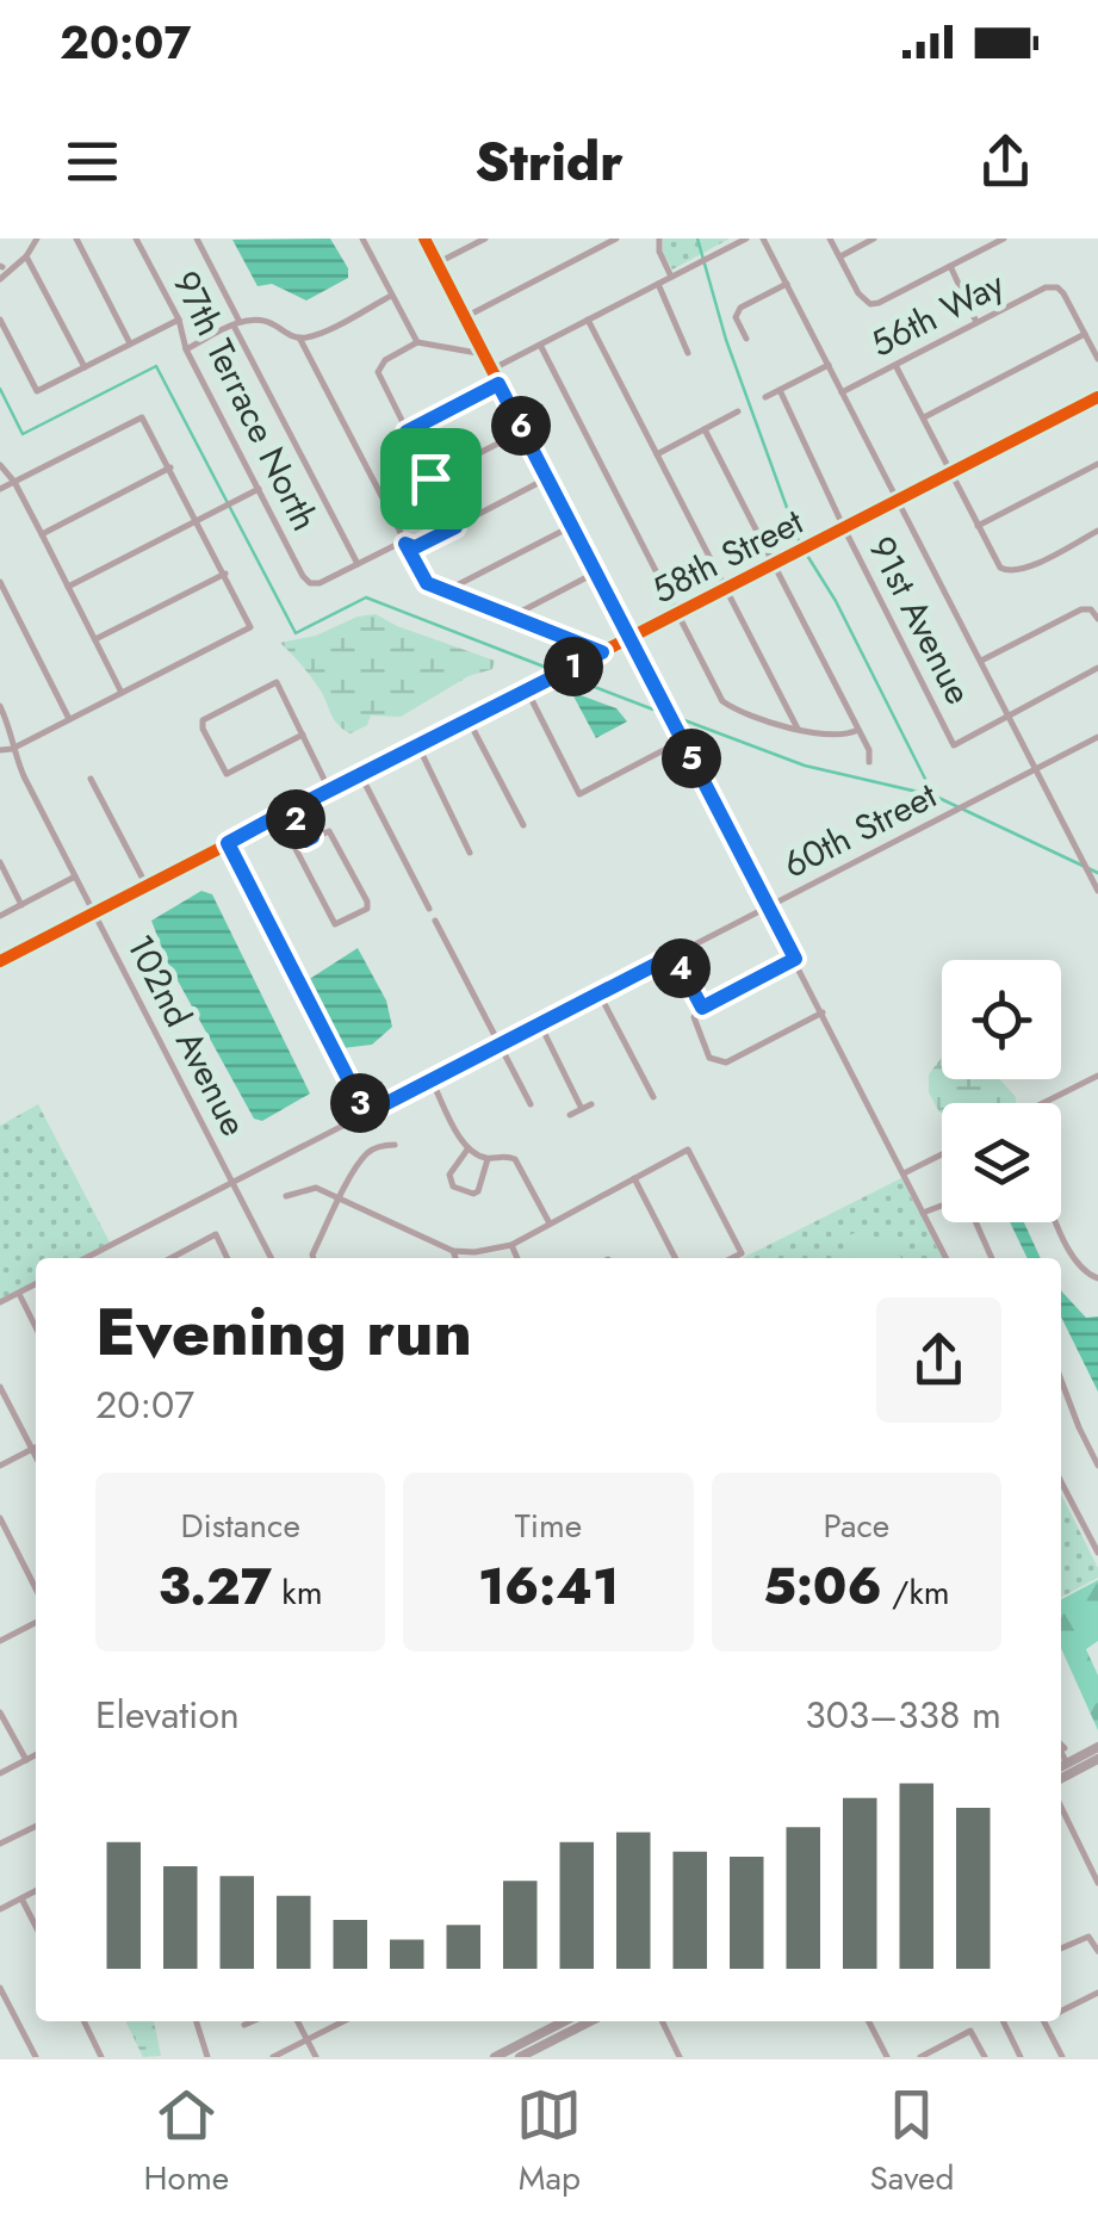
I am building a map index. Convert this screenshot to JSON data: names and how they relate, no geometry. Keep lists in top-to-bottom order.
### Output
{
  "streets": {
    "street": [
      "56th Way",
      "97th Terrace North",
      "58th Street",
      "91st Avenue",
      "60th Street",
      "102nd Avenue"
    ]
  },
  "crossings": [
    ["58th Street", "91st Avenue"],
    ["58th Street", "102nd Avenue"],
    ["60th Street", "102nd Avenue"]
  ],
  "page": {
    "status": "20:07",
    "header": "Stridr",
    "pins": [
      "6",
      "1",
      "5",
      "2",
      "4",
      "3"
    ],
    "heading": ["Evening run", "20:07"],
    "stats": [
      ["Distance", "3.27 km"],
      ["Time", "16:41"],
      ["Pace", "5:06 /km"]
    ],
    "chart": ["Elevation", "303–338 m"],
    "tabs": ["Home", "Map", "Saved"]
  }
}
